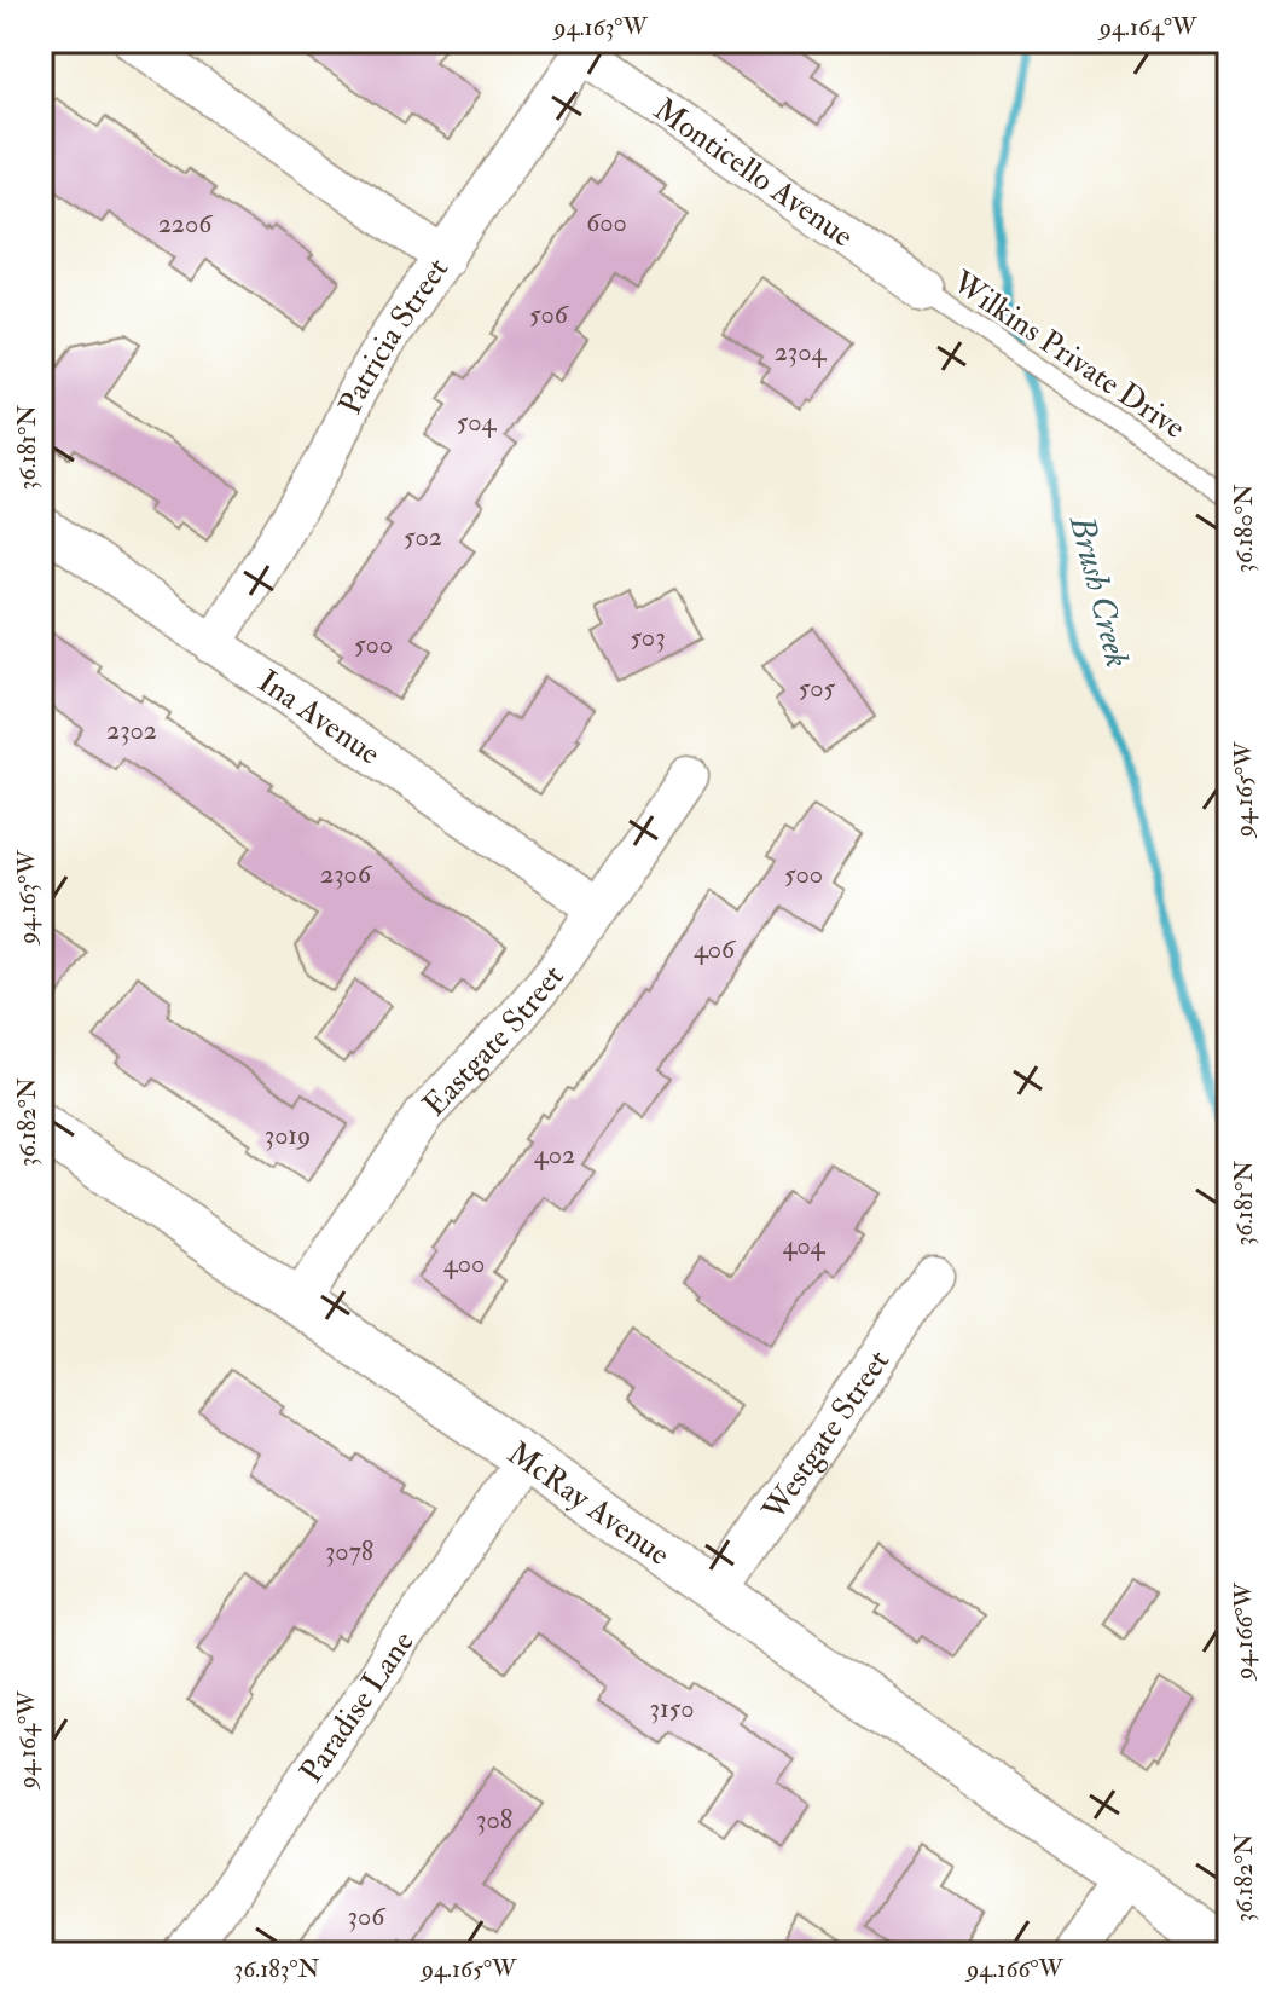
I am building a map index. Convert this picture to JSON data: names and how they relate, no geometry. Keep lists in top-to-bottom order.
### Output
{
  "streets": {
    "street": [
      "Monticello Avenue",
      "Patricia Street",
      "Ina Avenue",
      "Eastgate Street",
      "Westgate Street",
      "McRay Avenue",
      "Paradise Lane"
    ],
    "lane": ["Wilkins Private Drive"]
  },
  "crossings": [
    ["Monticello Avenue", "Patricia Street"],
    ["Monticello Avenue", "Wilkins Private Drive"],
    ["Patricia Street", "Ina Avenue"],
    ["Ina Avenue", "Eastgate Street"],
    ["Eastgate Street", "McRay Avenue"],
    ["Westgate Street", "McRay Avenue"],
    ["McRay Avenue", "Paradise Lane"]
  ],
  "water": ["Brush Creek"],
  "house_numbers": [
    "600",
    "2206",
    "506",
    "2304",
    "504",
    "502",
    "503",
    "500",
    "505",
    "2302",
    "2306",
    "500",
    "406",
    "3019",
    "402",
    "404",
    "400",
    "3078",
    "3150",
    "308",
    "306"
  ],
  "coordinates": [
    "94.163°W",
    "94.164°W",
    "36.181°N",
    "36.180°N",
    "94.165°W",
    "36.182°N",
    "94.166°W",
    "36.183°N"
  ]
}
